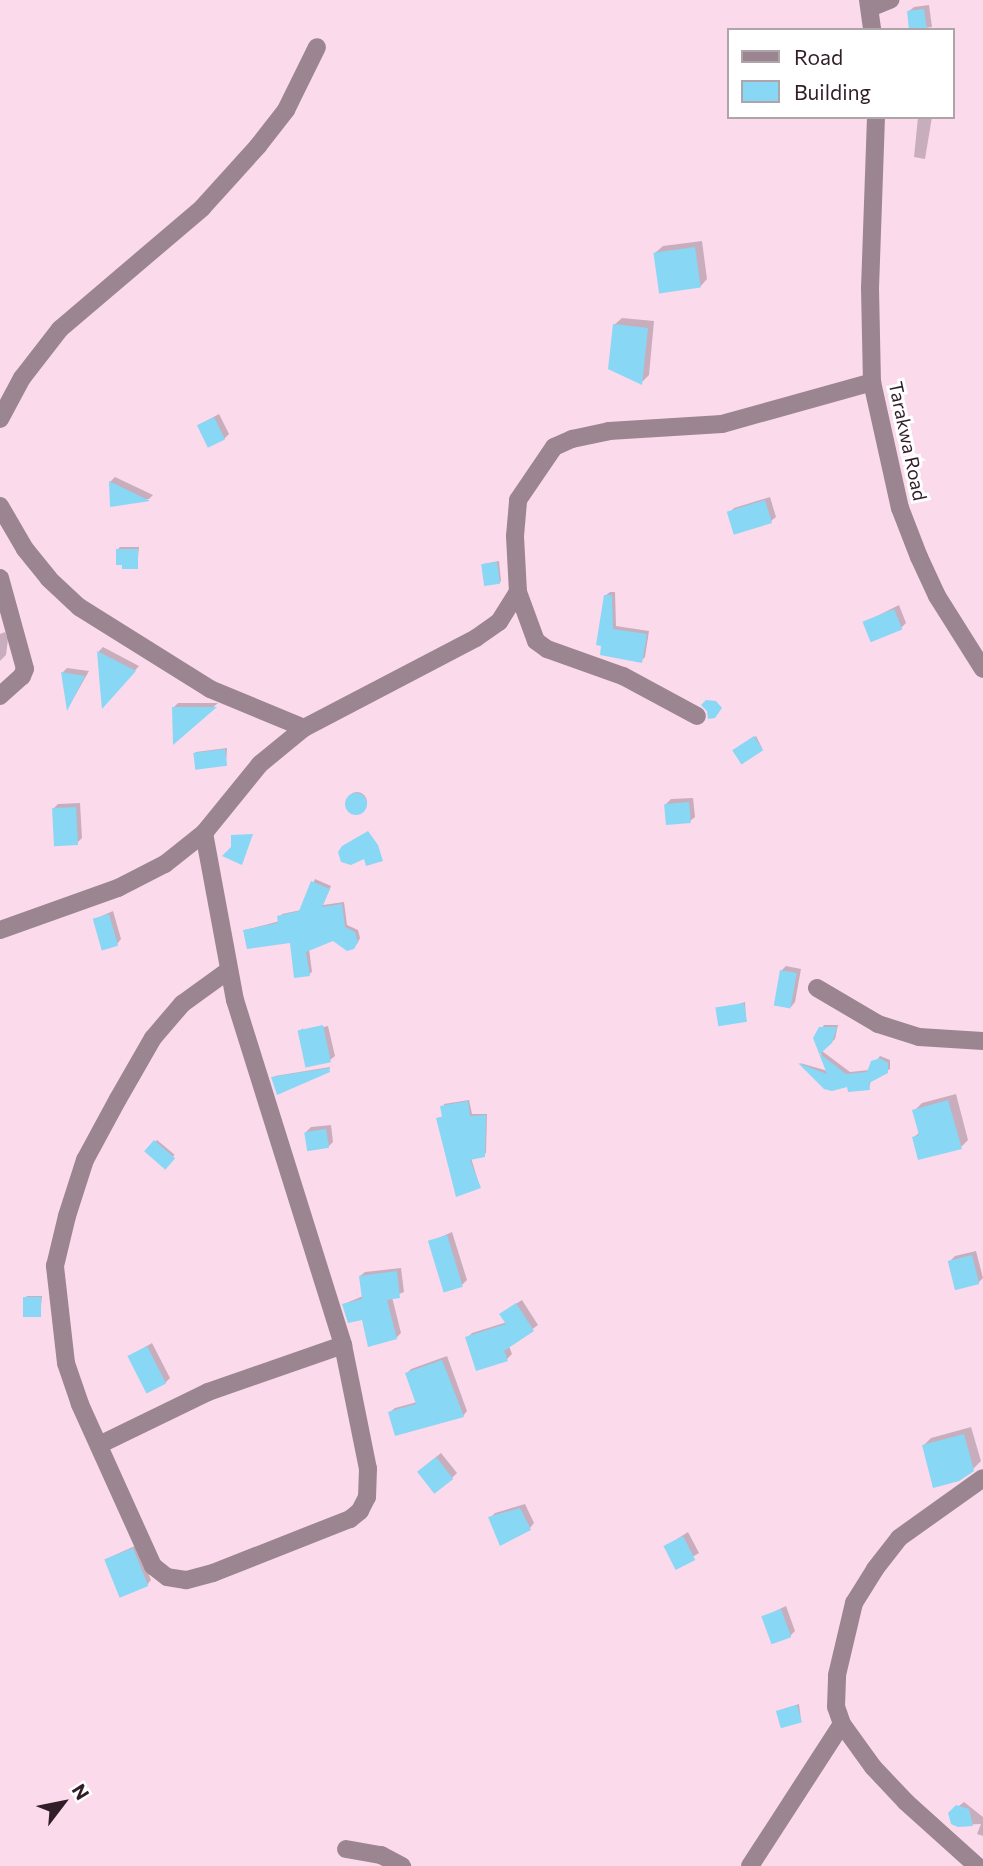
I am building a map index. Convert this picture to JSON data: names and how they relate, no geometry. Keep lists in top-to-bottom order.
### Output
{
  "streets": {
    "street": ["Tarakwa Road"]
  },
  "legend": ["Road", "Building"],
  "north": "top right"
}
